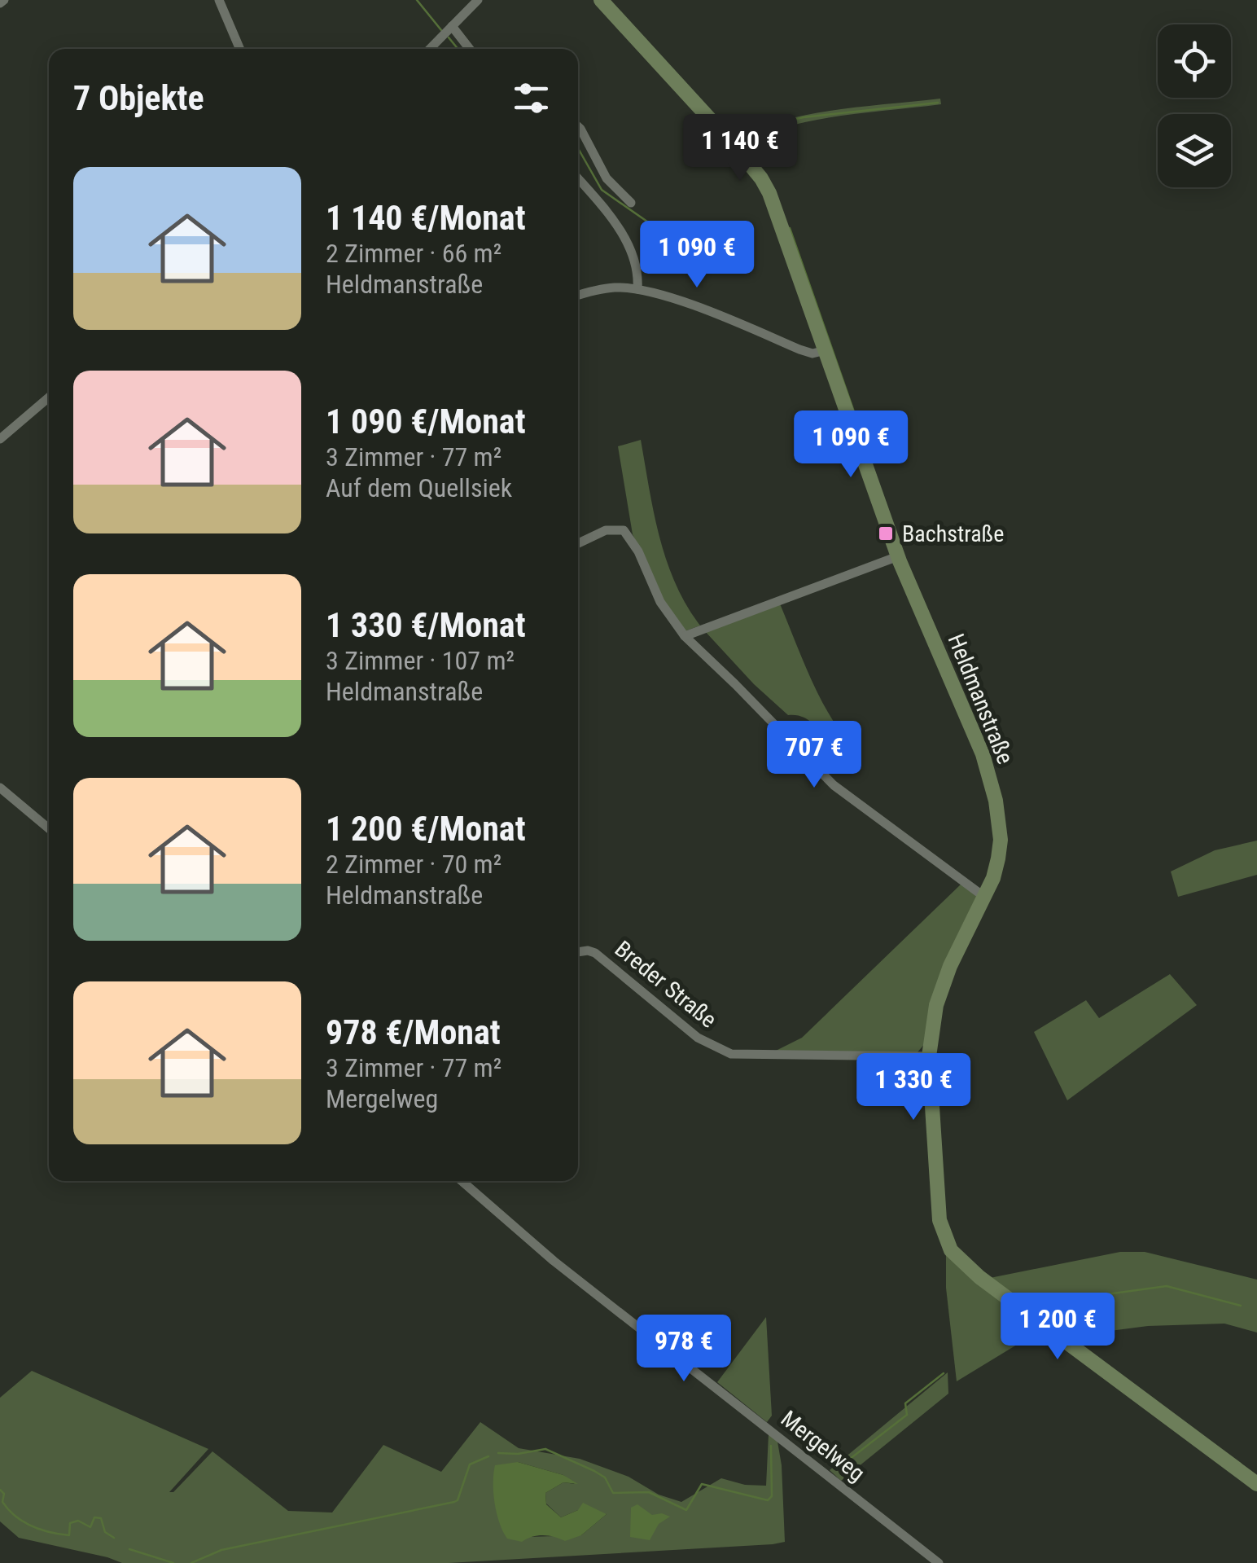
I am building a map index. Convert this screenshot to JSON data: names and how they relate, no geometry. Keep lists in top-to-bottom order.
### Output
{
  "streets": {
    "main road": ["Heldmanstraße"],
    "street": ["Breder Straße", "Mergelweg"]
  },
  "crossings": [
    ["Heldmanstraße", "Breder Straße"]
  ],
  "places": {
    "transit": ["Bachstraße"]
  },
  "page": {
    "heading": "7 Objekte",
    "price": [
      "1 140 €",
      "1 090 €",
      "1 090 €",
      "707 €",
      "1 330 €",
      "1 200 €",
      "978 €"
    ],
    "list": [
      {
        "name": "1 140 €/Monat",
        "note": "2 Zimmer · 66 m² · Heldmanstraße"
      },
      {
        "name": "1 090 €/Monat",
        "note": "3 Zimmer · 77 m² · Auf dem Quellsiek"
      },
      {
        "name": "1 330 €/Monat",
        "note": "3 Zimmer · 107 m² · Heldmanstraße"
      },
      {
        "name": "1 200 €/Monat",
        "note": "2 Zimmer · 70 m² · Heldmanstraße"
      },
      {
        "name": "978 €/Monat",
        "note": "3 Zimmer · 77 m² · Mergelweg"
      }
    ]
  }
}
